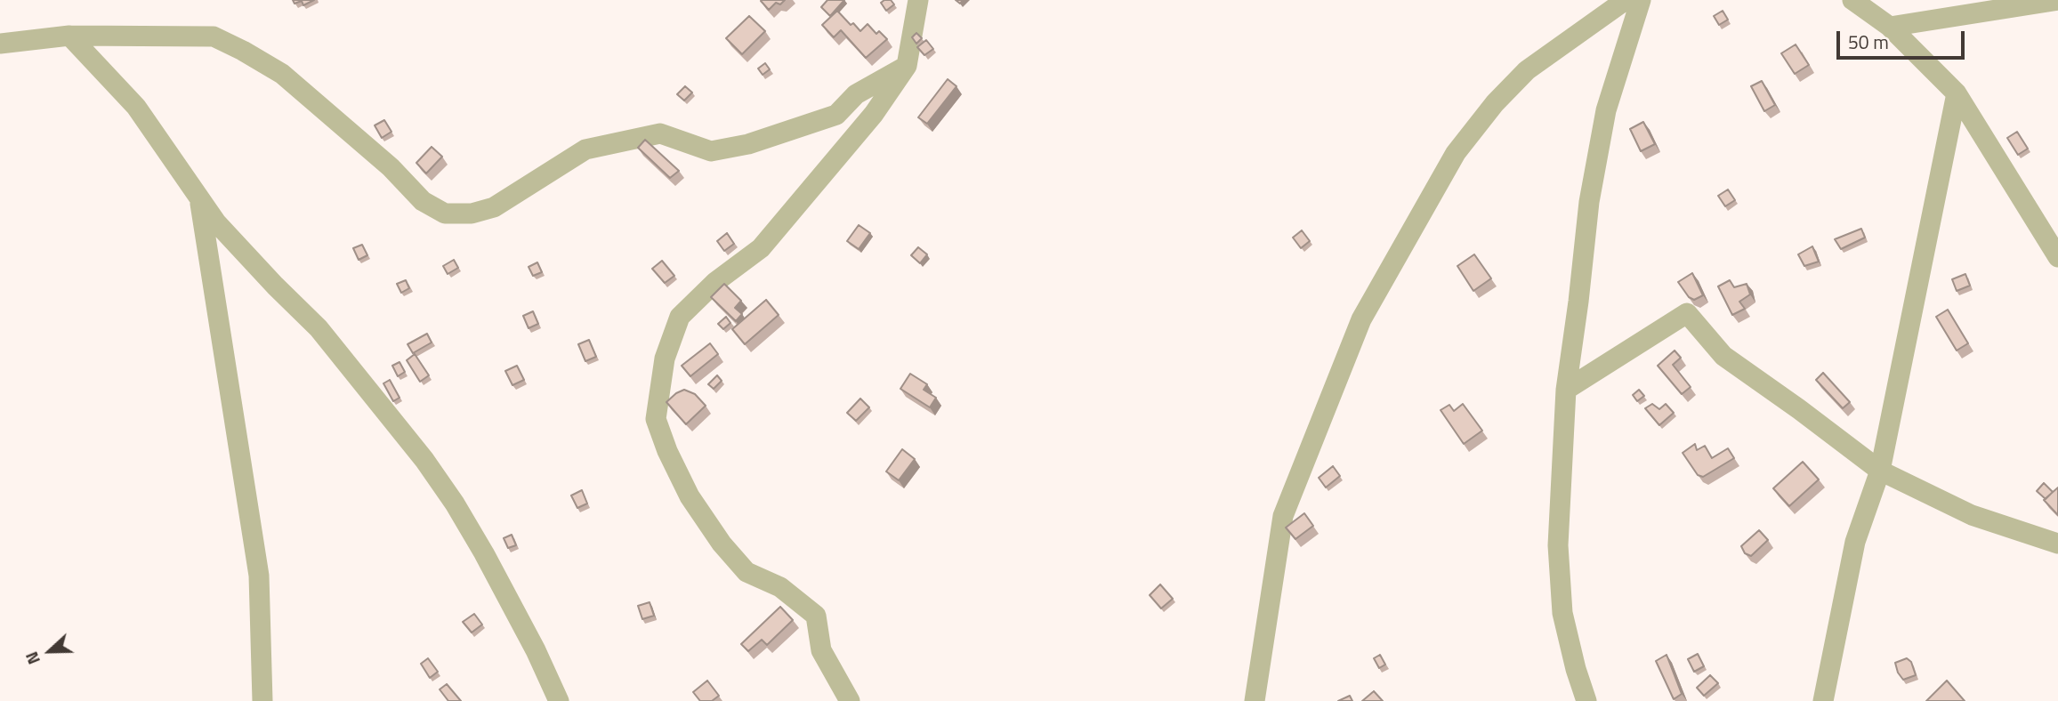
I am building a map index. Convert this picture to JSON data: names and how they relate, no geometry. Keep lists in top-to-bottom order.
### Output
{
  "scale_bar": "50 m",
  "north": "left"
}
